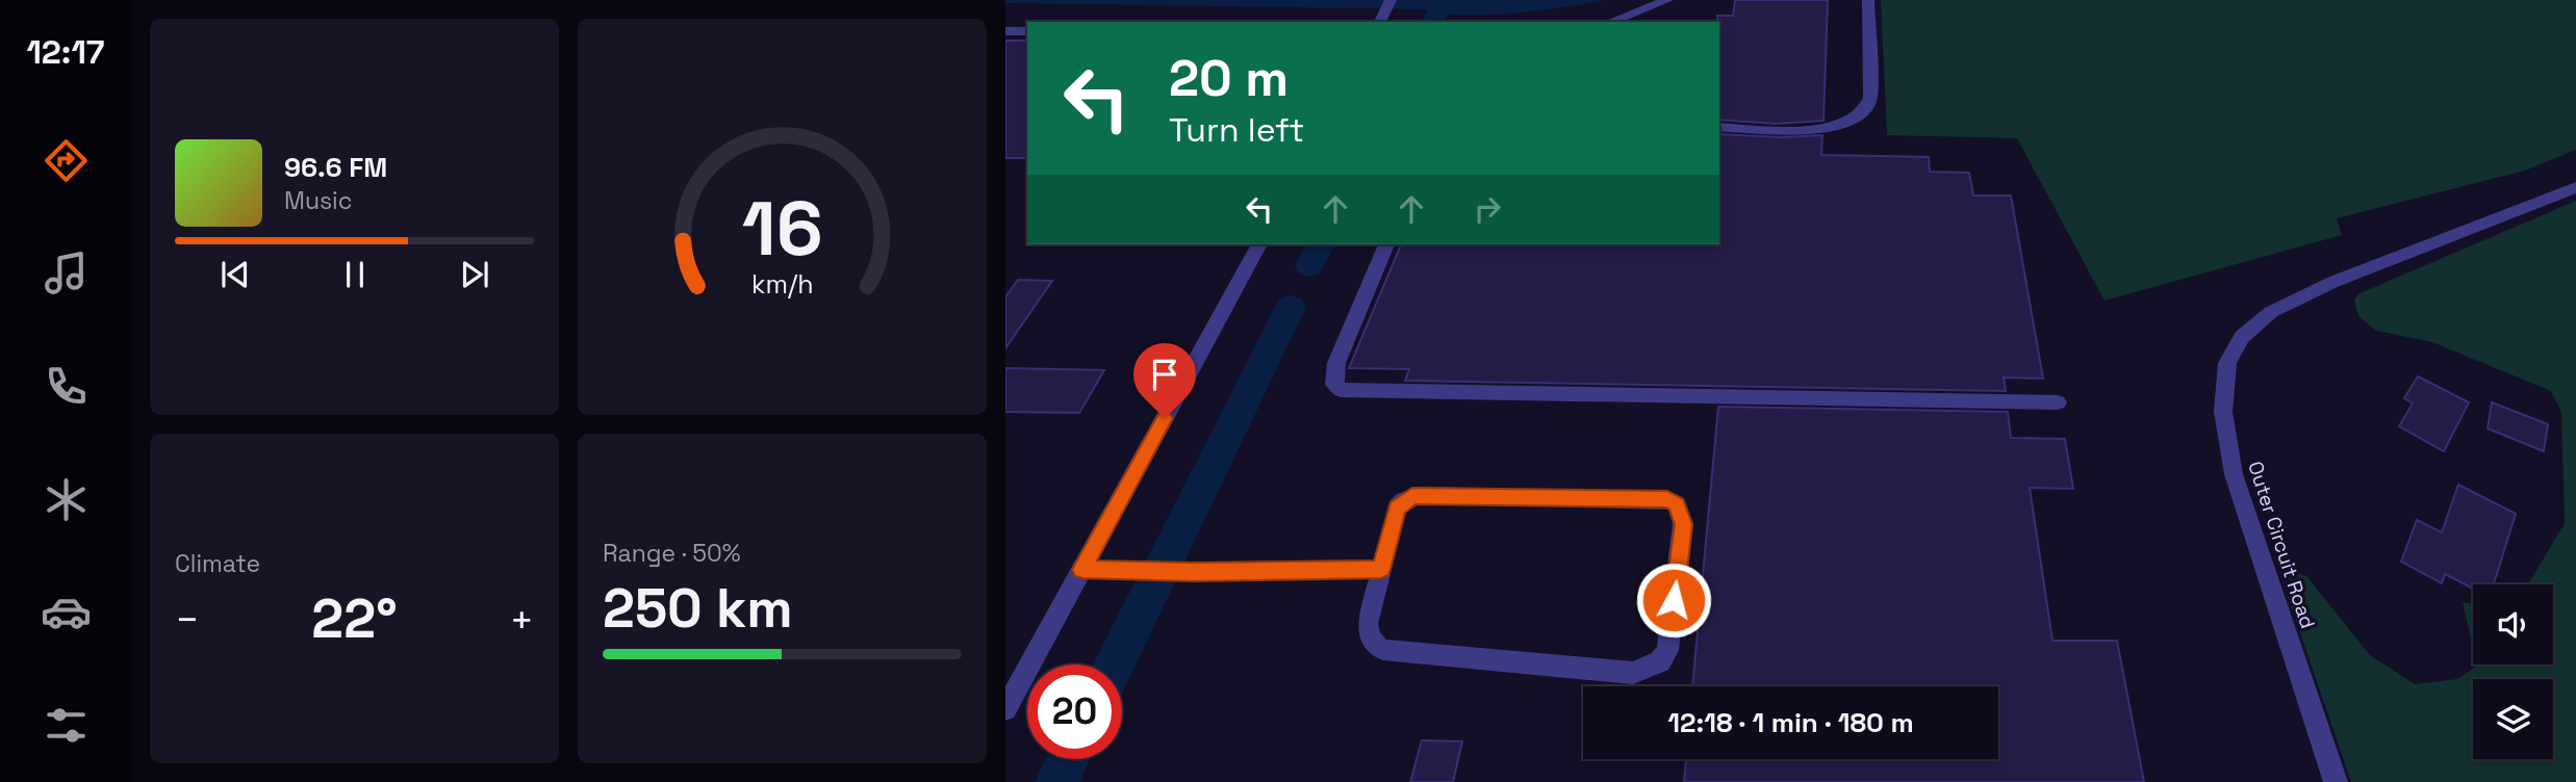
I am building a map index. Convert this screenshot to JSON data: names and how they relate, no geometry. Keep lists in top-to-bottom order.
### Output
{
  "streets": {
    "street": ["Outer Circuit Road"]
  },
  "page": {
    "tabs": "12:17",
    "turn": ["20 m", "Turn left"],
    "song": ["96.6 FM", "Music"],
    "tile": [
      "Climate",
      ["Range · 50%", "250 km"]
    ],
    "heat": ["−", "22°", "+"],
    "limit": "20",
    "trip": "12:18 · 1 min · 180 m",
    "gauge": ["16", "km/h"]
  }
}
